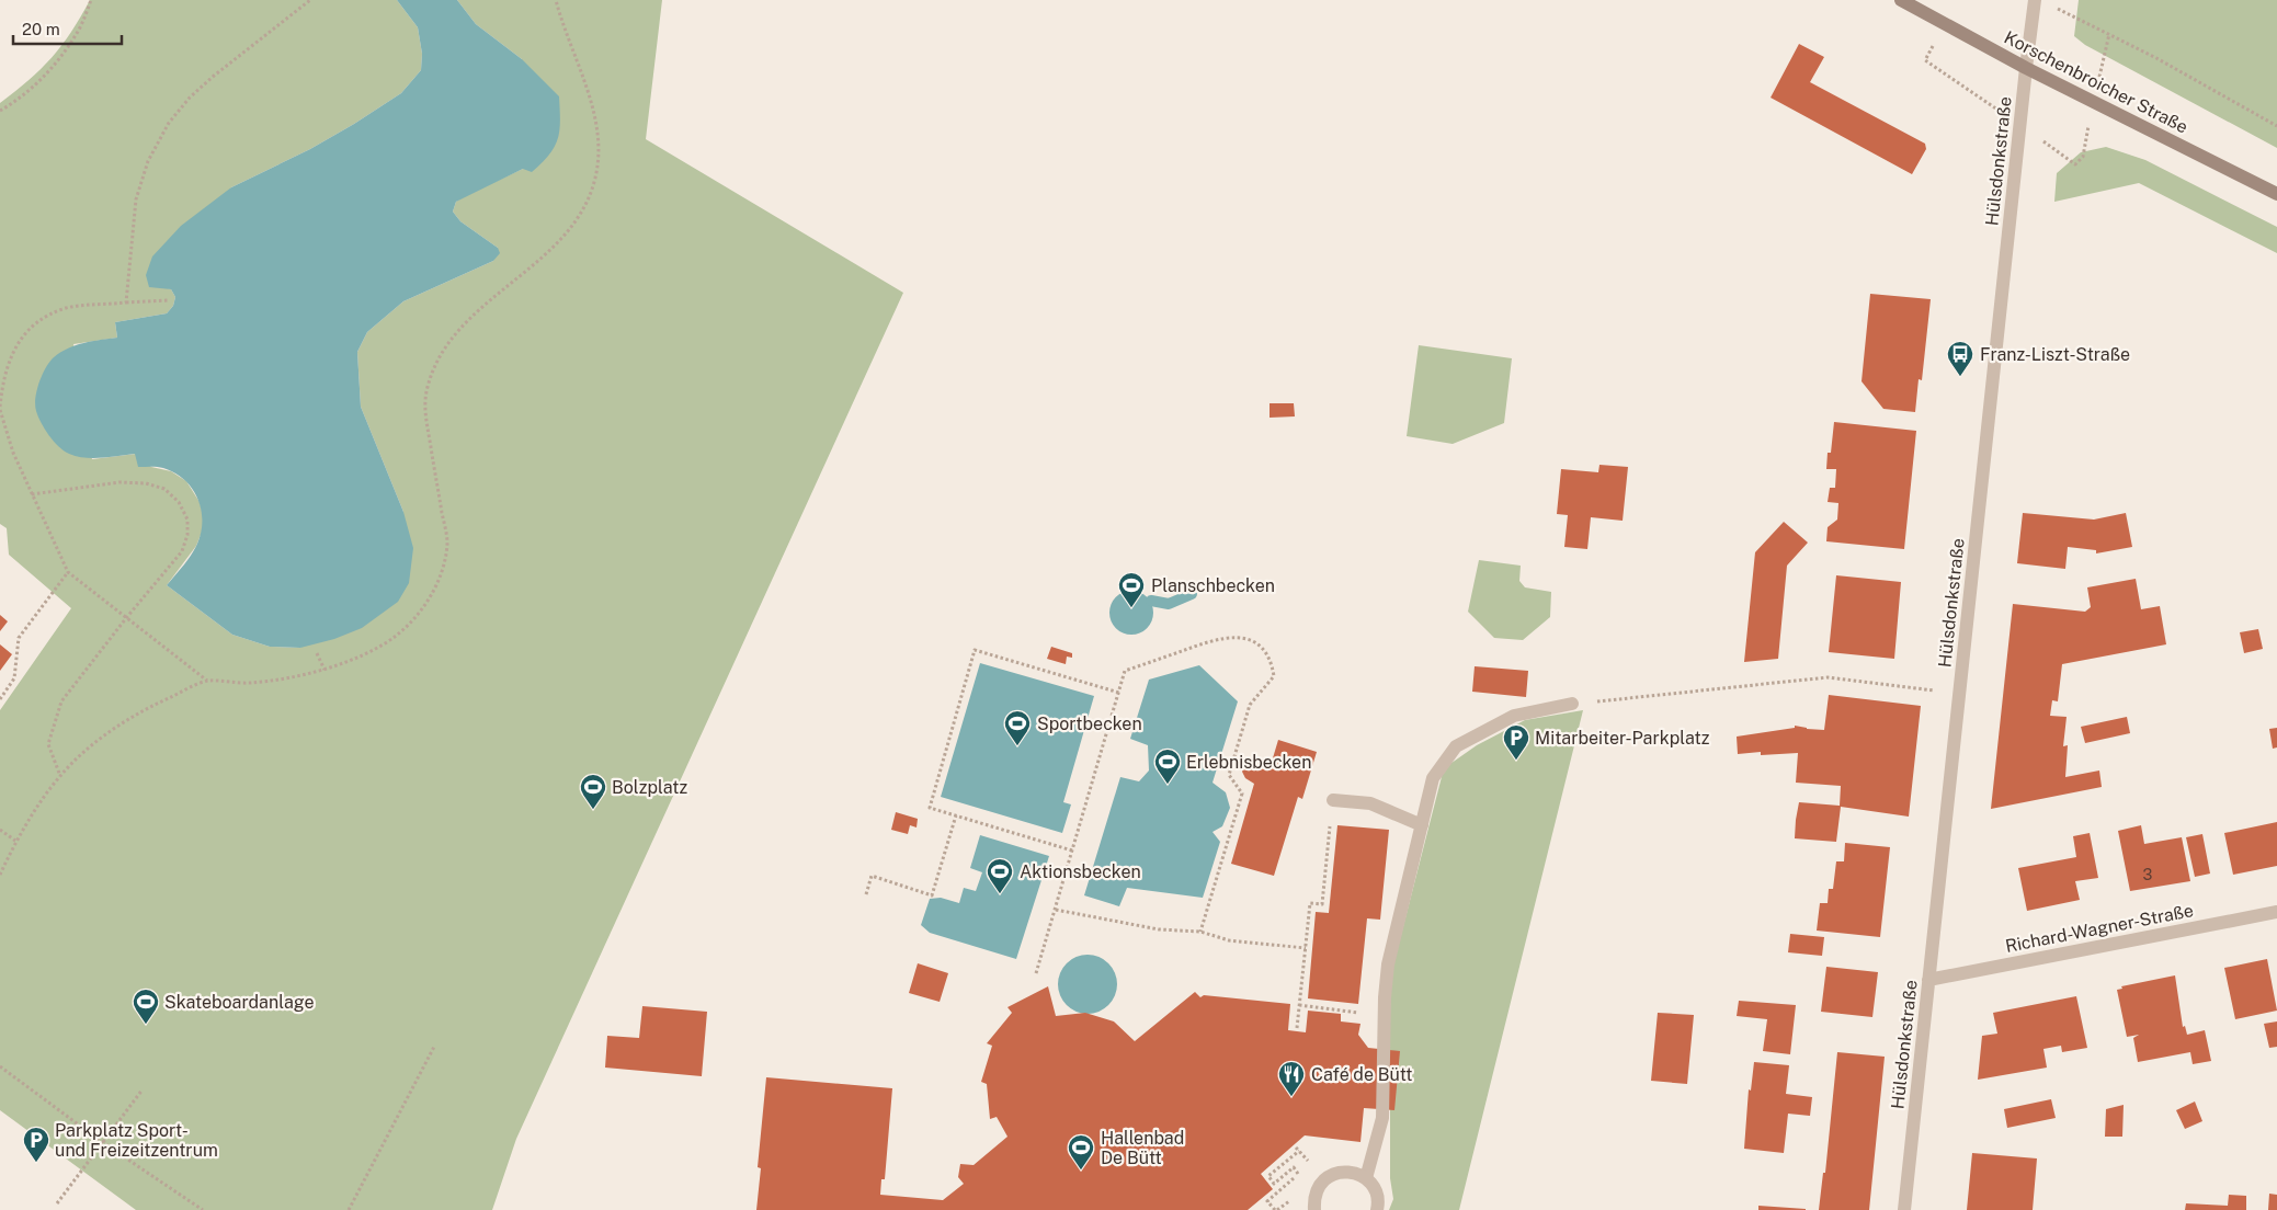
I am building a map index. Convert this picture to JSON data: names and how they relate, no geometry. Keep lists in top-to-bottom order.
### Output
{
  "streets": {
    "main road": ["Korschenbroicher Straße"],
    "street": ["Hülsdonkstraße", "Richard-Wagner-Straße"]
  },
  "crossings": [
    ["Korschenbroicher Straße", "Hülsdonkstraße"],
    ["Hülsdonkstraße", "Richard-Wagner-Straße"]
  ],
  "places": {
    "bus stop": ["Franz-Liszt-Straße"],
    "sports": [
      "Planschbecken",
      "Sportbecken",
      "Erlebnisbecken",
      "Bolzplatz",
      "Aktionsbecken",
      "Skateboardanlage",
      "Hallenbad De Bütt"
    ],
    "parking": ["Mitarbeiter-Parkplatz", "Parkplatz Sport- und Freizeitzentrum"],
    "restaurant": ["Café de Bütt"]
  },
  "house_numbers": ["3"],
  "scale_bar": "20 m"
}
